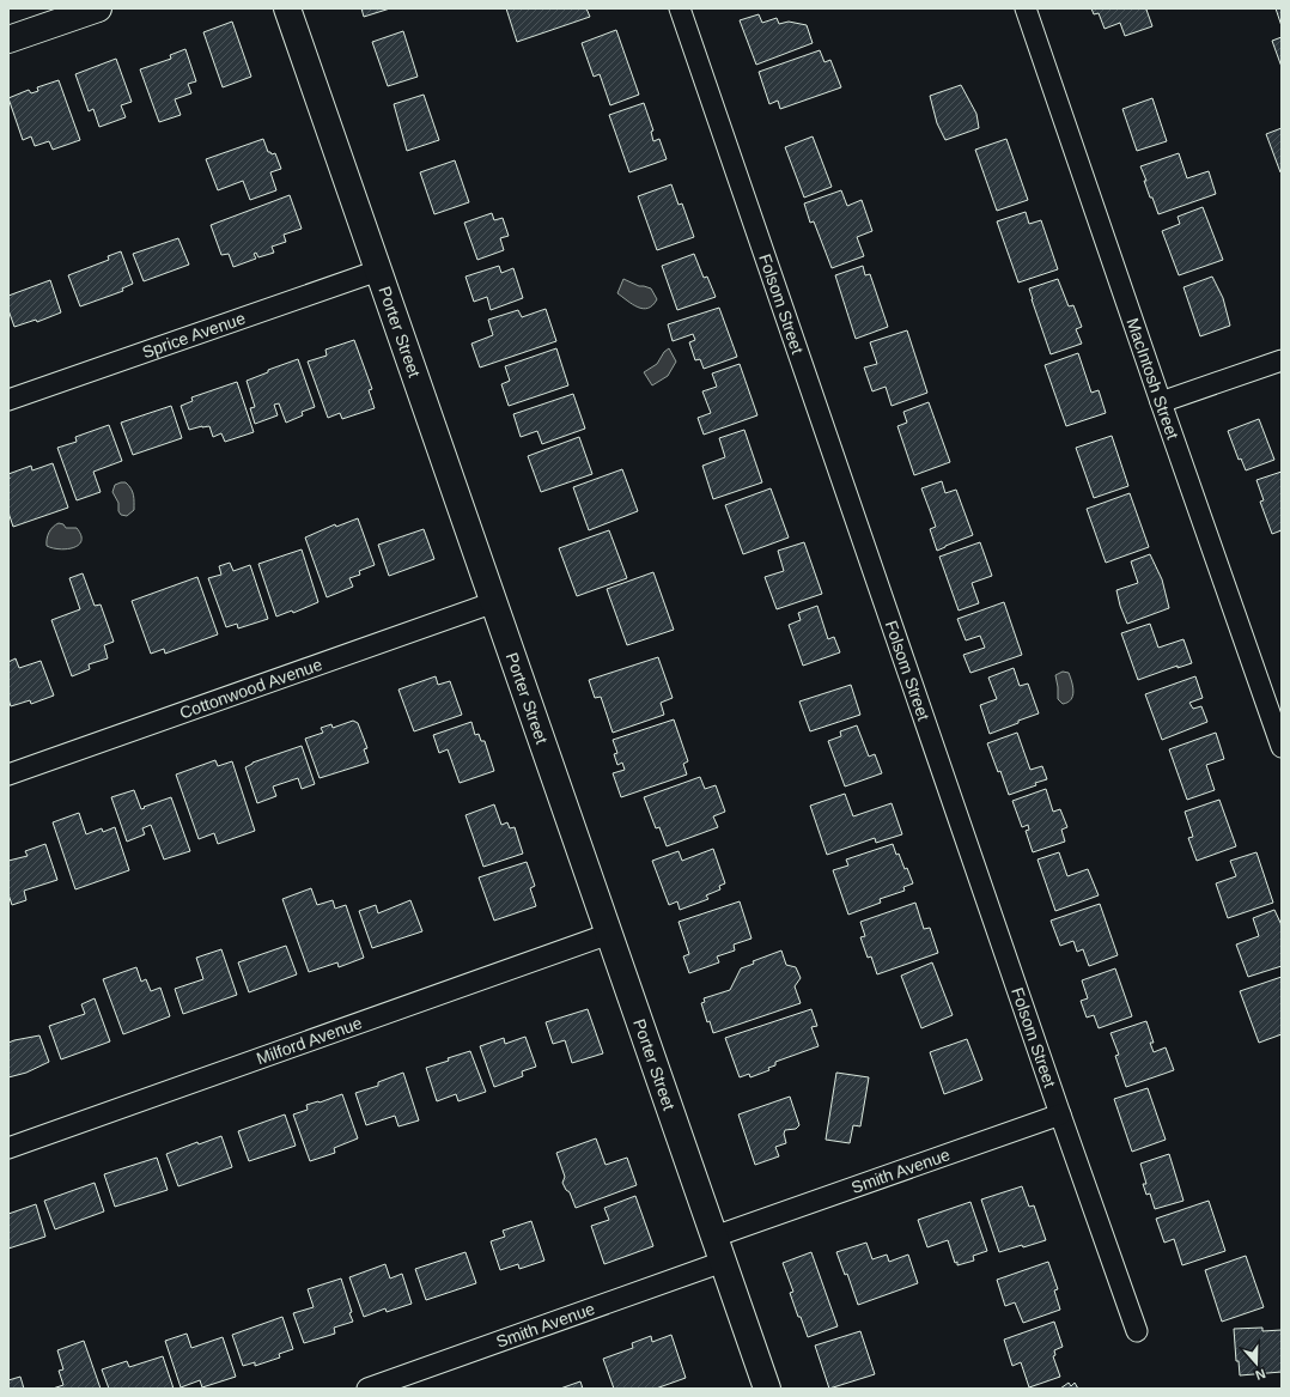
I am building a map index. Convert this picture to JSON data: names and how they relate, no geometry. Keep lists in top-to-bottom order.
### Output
{
  "streets": {
    "street": [
      "Folsom Street",
      "Porter Street",
      "Sprice Avenue",
      "MacIntosh Street",
      "Cottonwood Avenue",
      "Milford Avenue",
      "Smith Avenue"
    ]
  },
  "crossings": [
    ["Folsom Street", "Smith Avenue"],
    ["Porter Street", "Sprice Avenue"],
    ["Porter Street", "Cottonwood Avenue"],
    ["Porter Street", "Milford Avenue"],
    ["Porter Street", "Smith Avenue"]
  ],
  "north": "bottom"
}
